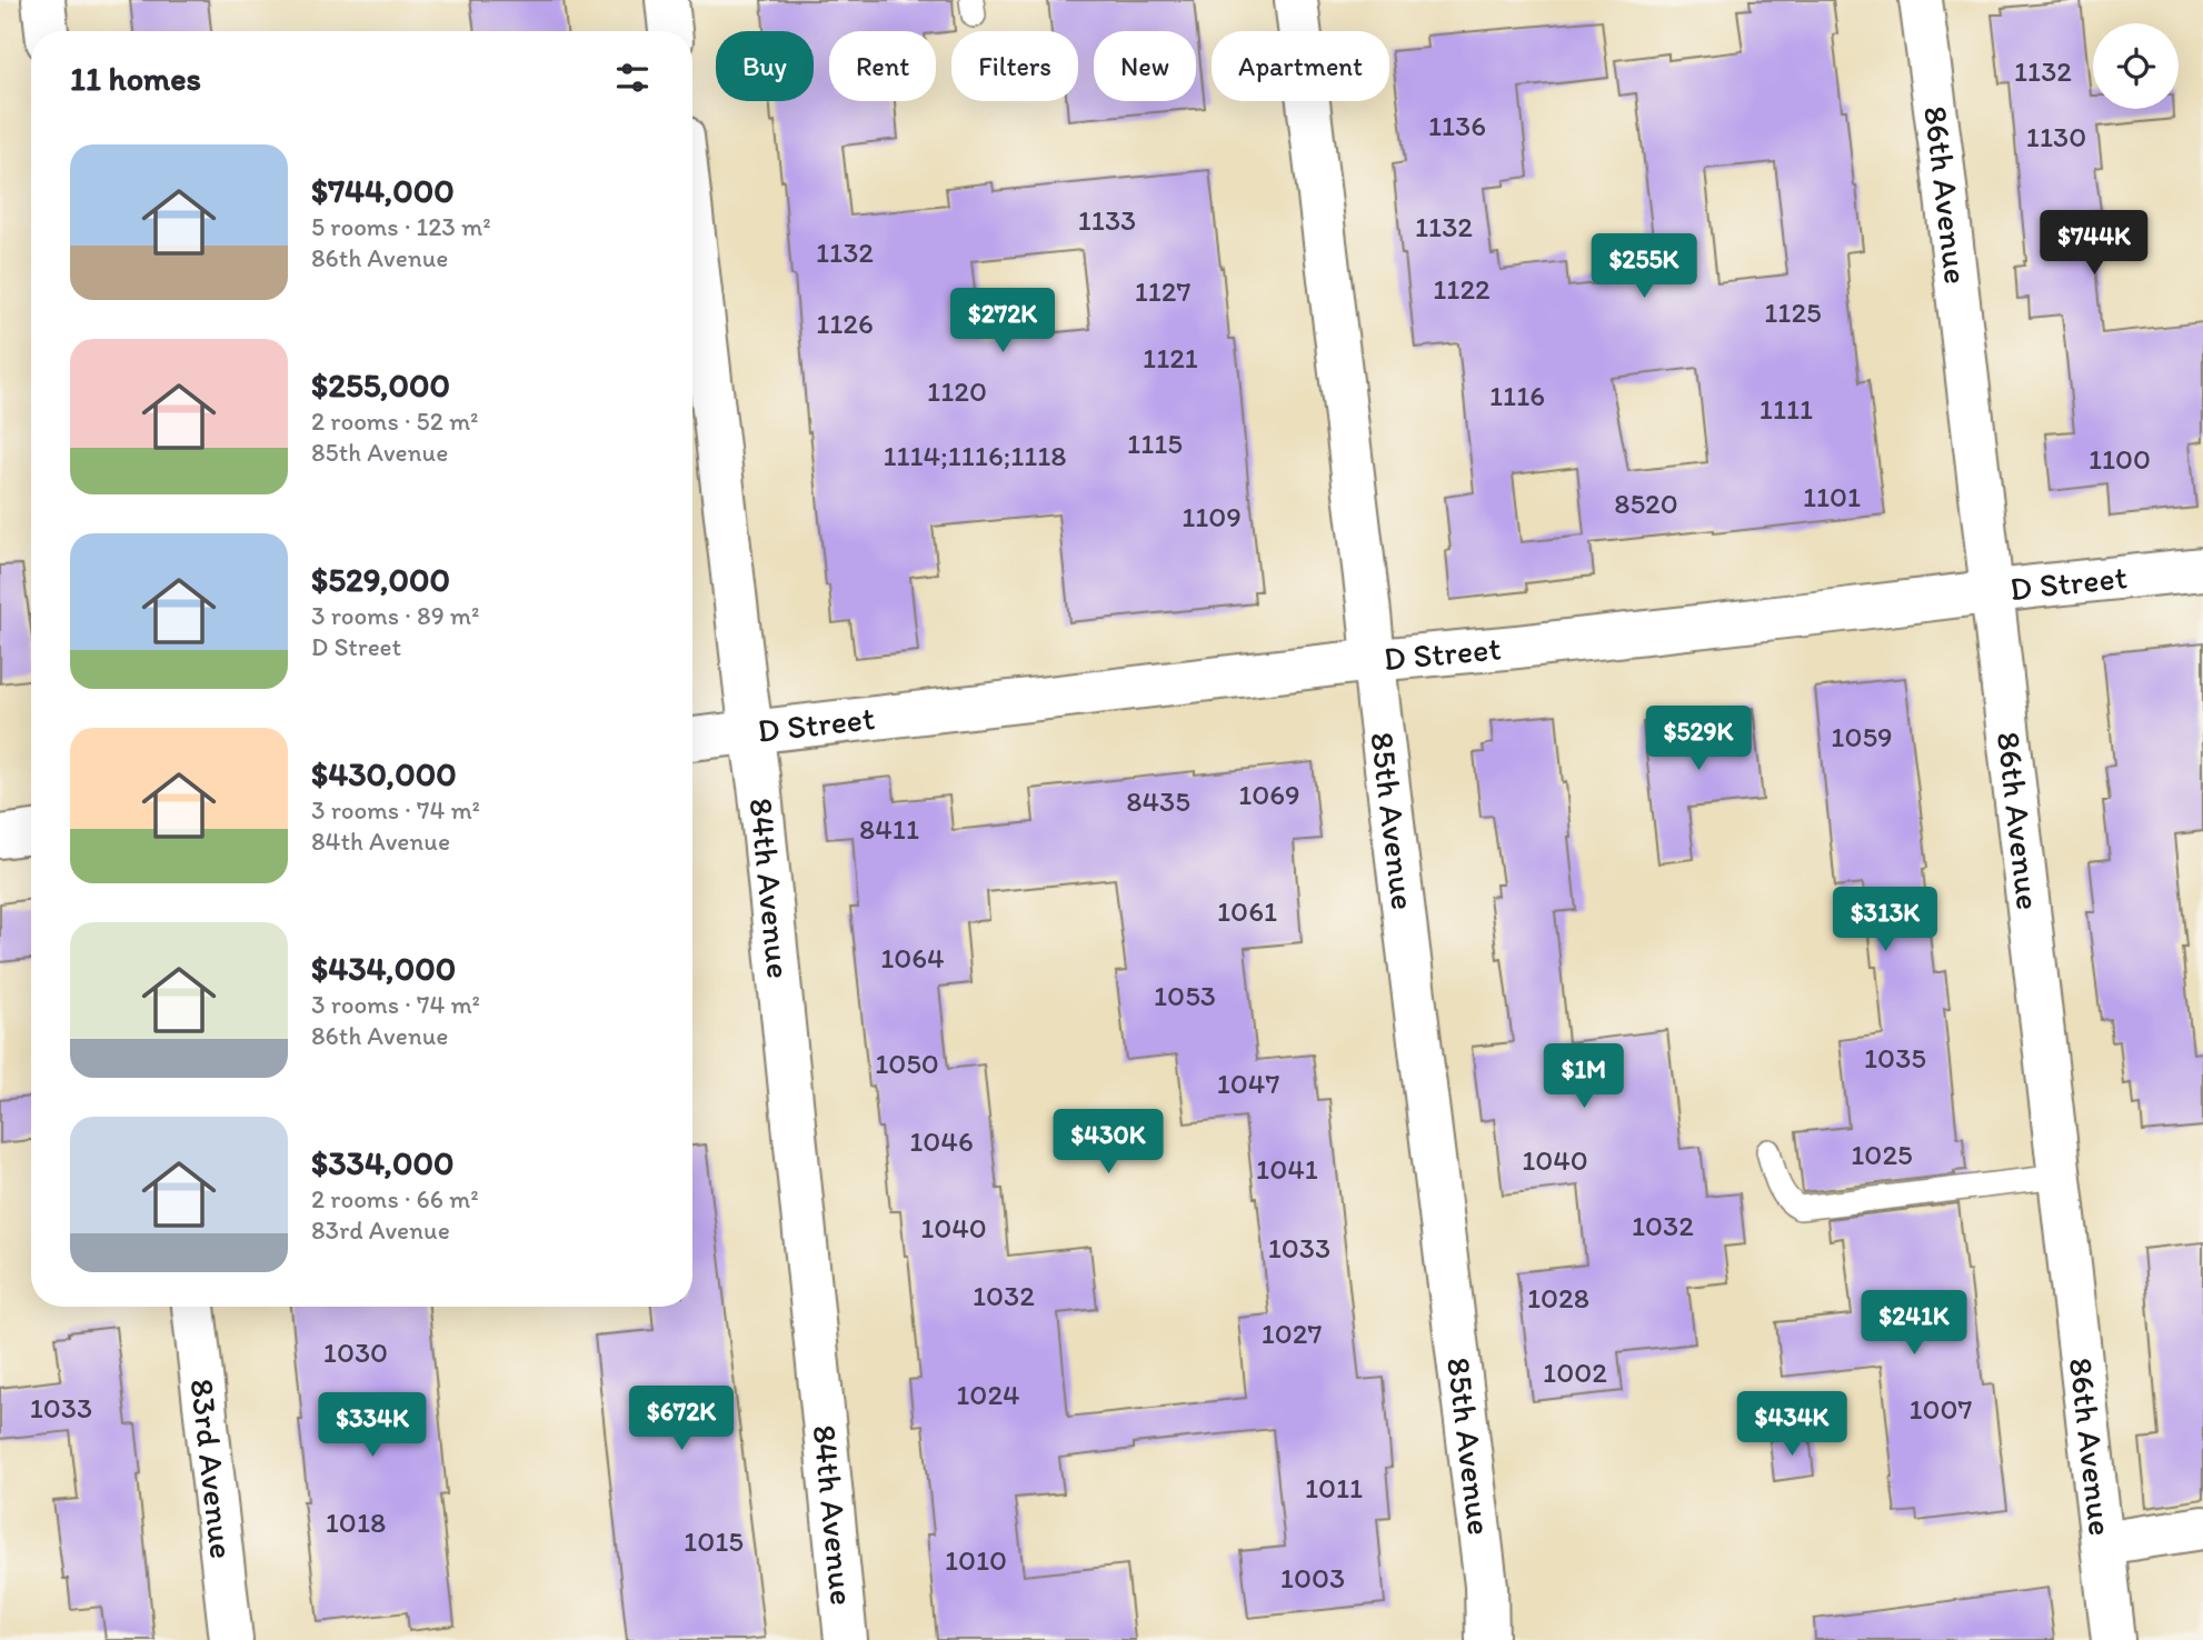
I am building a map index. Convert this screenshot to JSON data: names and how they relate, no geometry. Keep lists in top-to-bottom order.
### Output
{
  "streets": {
    "street": [
      "86th Avenue",
      "D Street",
      "85th Avenue",
      "84th Avenue",
      "83rd Avenue"
    ]
  },
  "crossings": [
    ["86th Avenue", "D Street"],
    ["D Street", "85th Avenue"],
    ["D Street", "84th Avenue"]
  ],
  "house_numbers": [
    "1132",
    "1136",
    "1130",
    "1133",
    "1132",
    "1132",
    "1122",
    "1127",
    "1125",
    "1126",
    "1121",
    "1120",
    "1116",
    "1111",
    "1115",
    "1114;1116;1118",
    "1100",
    "1101",
    "8520",
    "1109",
    "1059",
    "1069",
    "8435",
    "8411",
    "1061",
    "1064",
    "1053",
    "1035",
    "1050",
    "1047",
    "1046",
    "1025",
    "1040",
    "1041",
    "1032",
    "1040",
    "1033",
    "1032",
    "1028",
    "1027",
    "1030",
    "1002",
    "1024",
    "1033",
    "1007",
    "1011",
    "1018",
    "1015",
    "1010",
    "1003"
  ],
  "page": {
    "chip": [
      "Buy",
      "Rent",
      "Filters",
      "New",
      "Apartment"
    ],
    "heading": "11 homes",
    "list": [
      {
        "name": "$744,000",
        "note": "5 rooms · 123 m² · 86th Avenue"
      },
      {
        "name": "$255,000",
        "note": "2 rooms · 52 m² · 85th Avenue"
      },
      {
        "name": "$529,000",
        "note": "3 rooms · 89 m² · D Street"
      },
      {
        "name": "$430,000",
        "note": "3 rooms · 74 m² · 84th Avenue"
      },
      {
        "name": "$434,000",
        "note": "3 rooms · 74 m² · 86th Avenue"
      },
      {
        "name": "$334,000",
        "note": "2 rooms · 66 m² · 83rd Avenue"
      }
    ],
    "price": [
      "$744K",
      "$255K",
      "$272K",
      "$529K",
      "$313K",
      "$1M",
      "$430K",
      "$241K",
      "$672K",
      "$434K",
      "$334K"
    ]
  }
}
